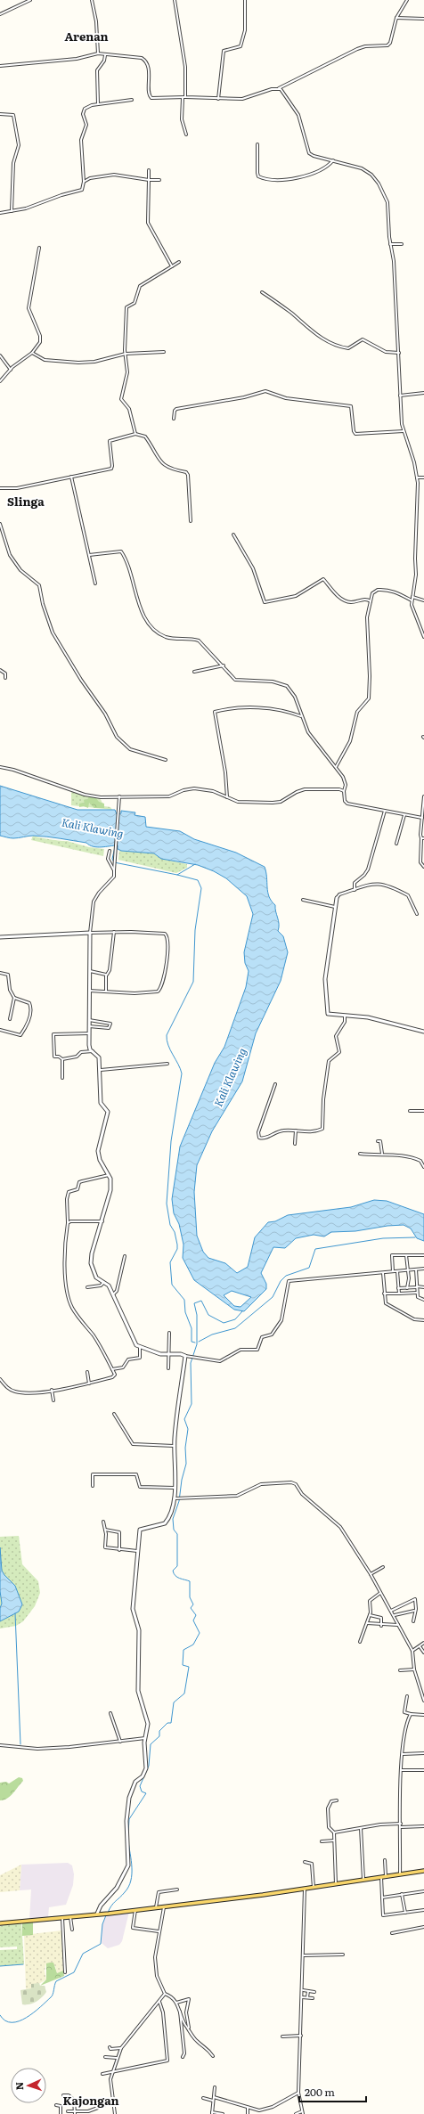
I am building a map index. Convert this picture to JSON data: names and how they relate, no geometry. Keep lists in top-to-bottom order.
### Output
{
  "districts": ["Arenan", "Slinga", "Kajongan"],
  "water": ["Kali Klawing"],
  "scale_bar": "200 m",
  "north": "left"
}
